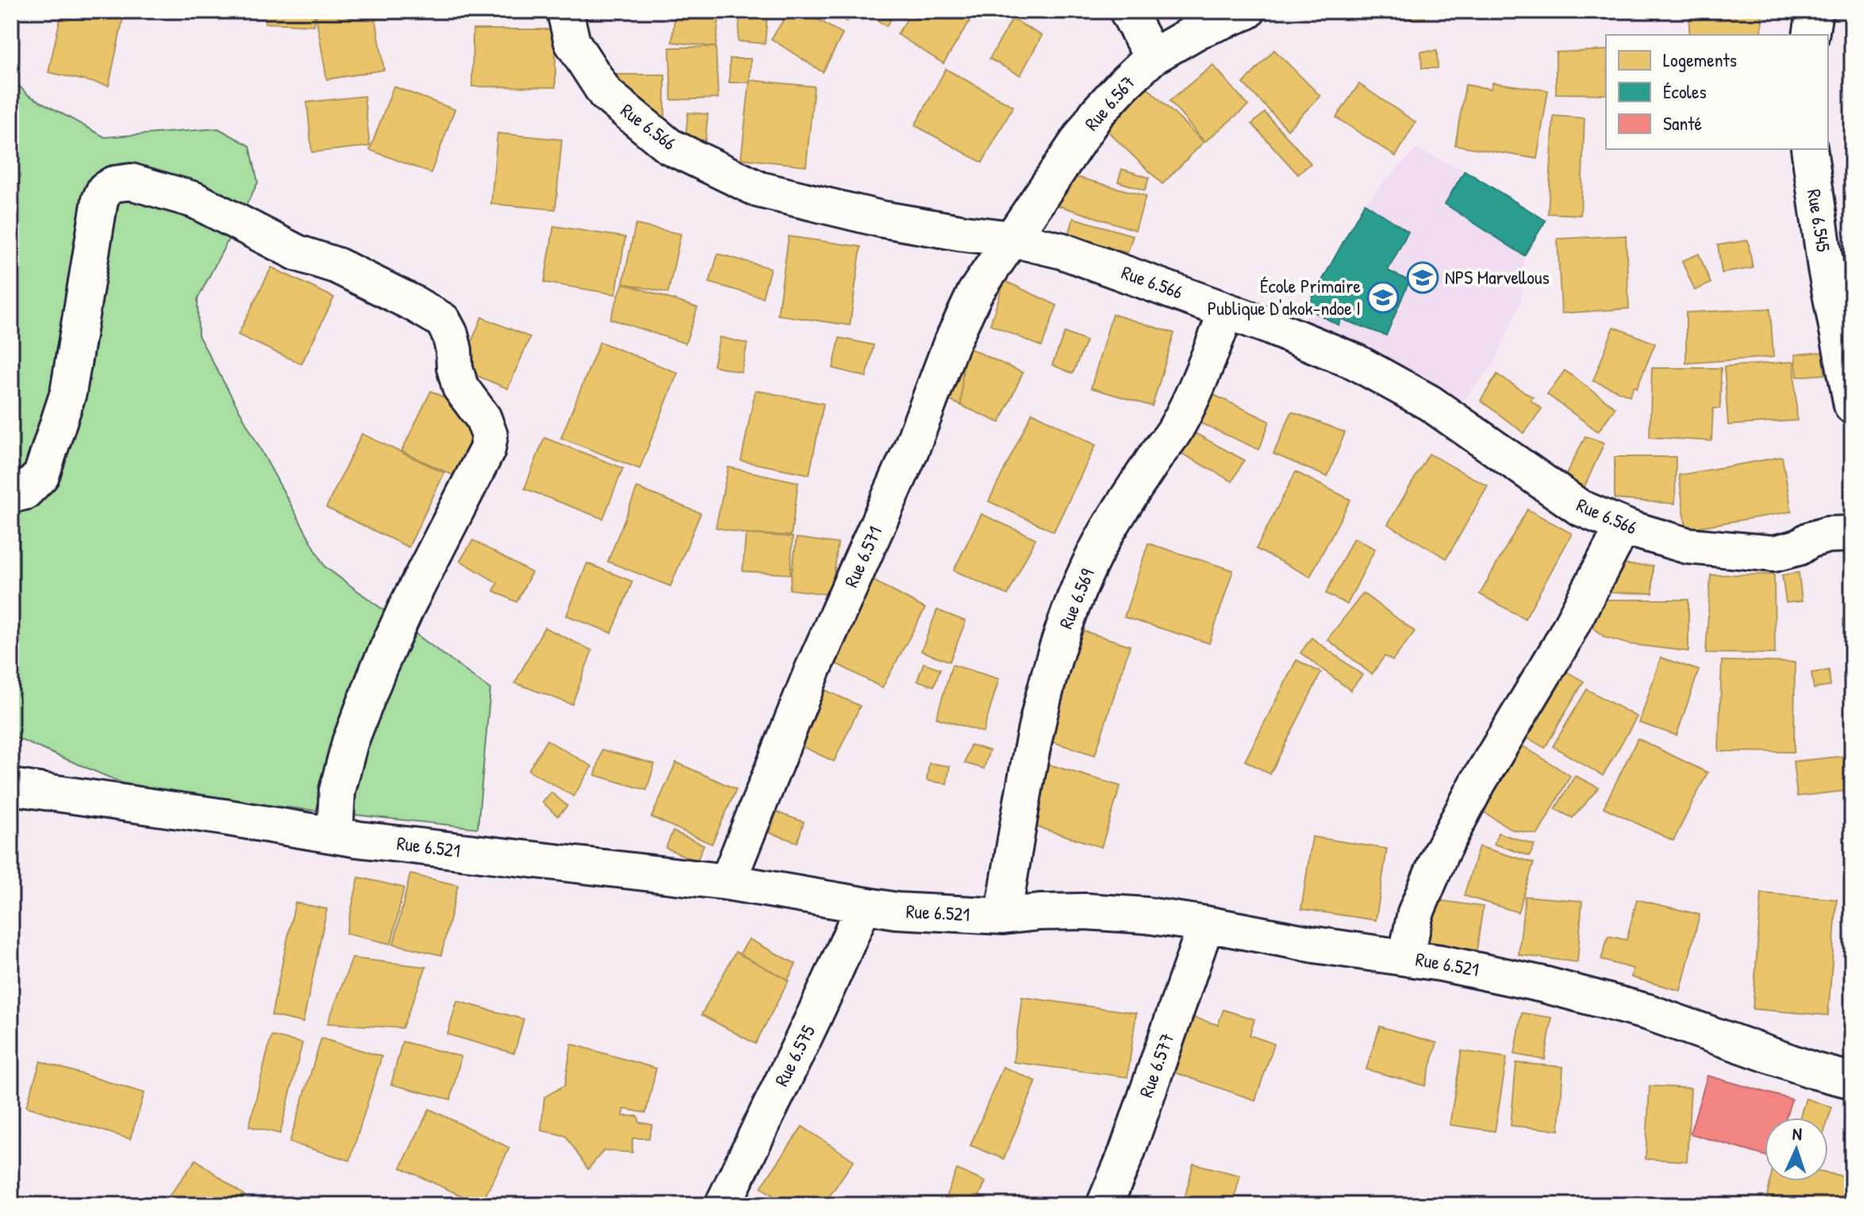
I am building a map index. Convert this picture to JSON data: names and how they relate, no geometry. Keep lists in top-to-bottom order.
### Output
{
  "streets": {
    "street": [
      "Rue 6.567",
      "Rue 6.566",
      "Rue 6.545",
      "Rue 6.571",
      "Rue 6.569",
      "Rue 6.521",
      "Rue 6.575",
      "Rue 6.577"
    ]
  },
  "crossings": [
    ["Rue 6.567", "Rue 6.566"],
    ["Rue 6.567", "Rue 6.571"],
    ["Rue 6.566", "Rue 6.571"],
    ["Rue 6.566", "Rue 6.569"],
    ["Rue 6.571", "Rue 6.521"],
    ["Rue 6.569", "Rue 6.521"],
    ["Rue 6.521", "Rue 6.575"],
    ["Rue 6.521", "Rue 6.577"]
  ],
  "places": {
    "school or university": ["NPS Marvellous", "École Primaire Publique D'akok-ndoe I"]
  },
  "legend": ["Logements", "Écoles", "Santé"],
  "north": "top"
}
